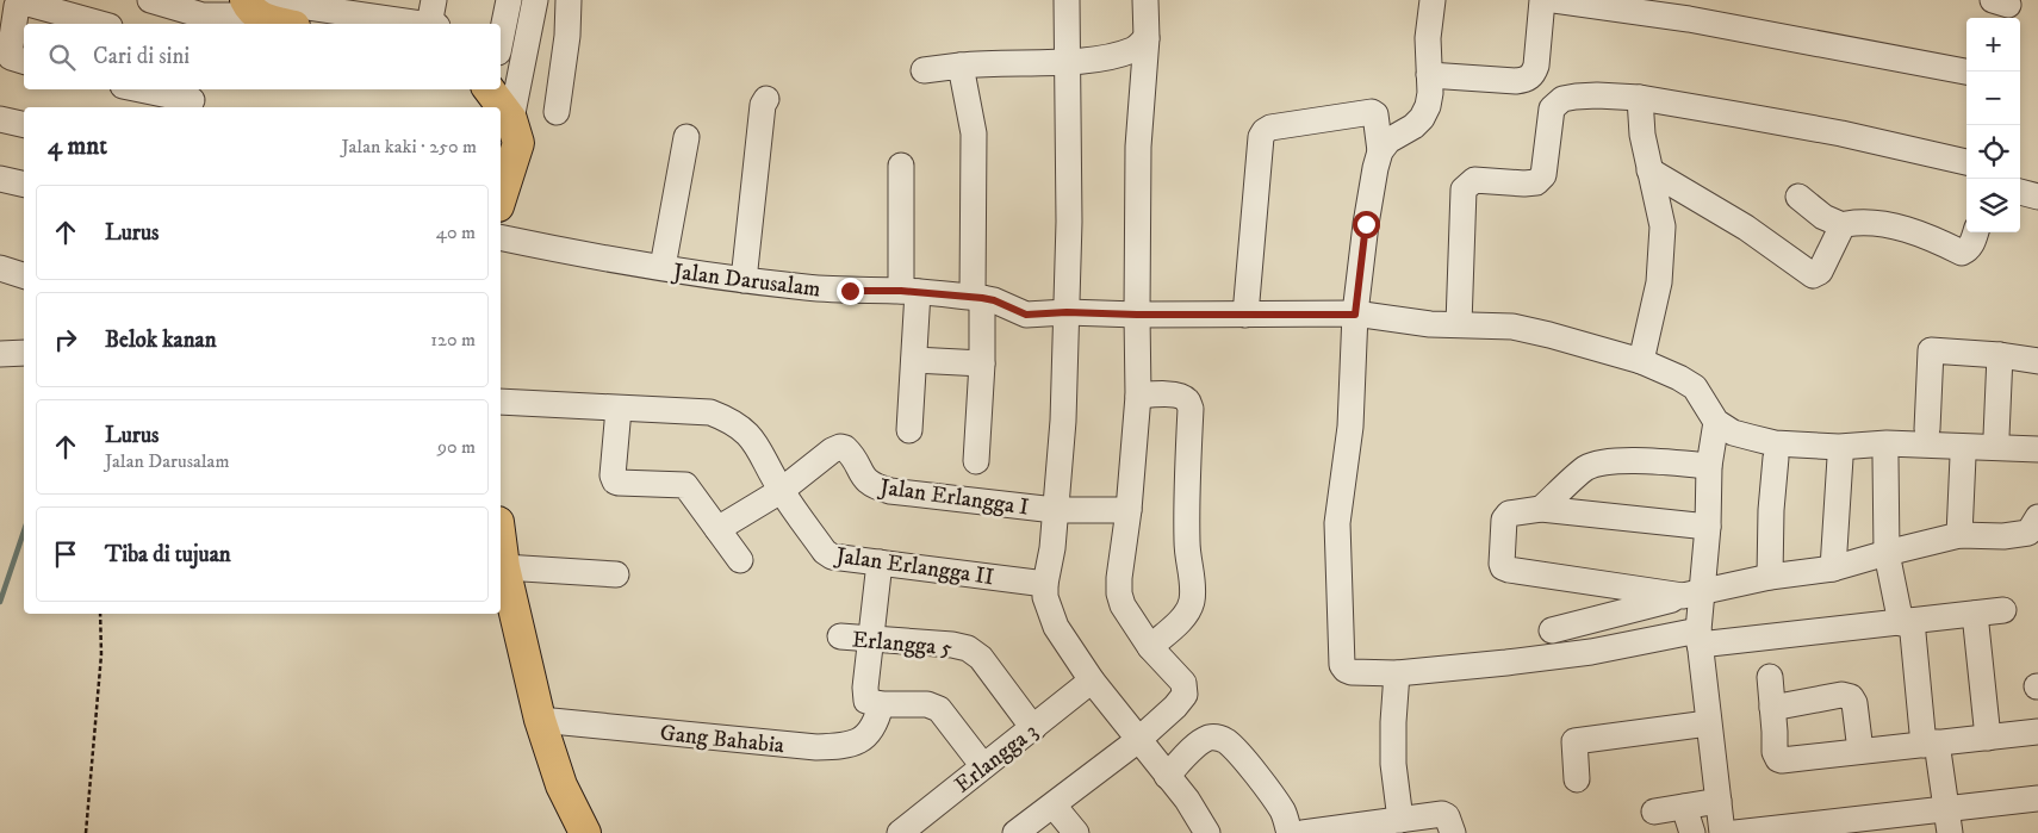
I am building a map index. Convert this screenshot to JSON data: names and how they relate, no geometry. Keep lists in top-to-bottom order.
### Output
{
  "streets": {
    "street": [
      "Jalan Darusalam",
      "Jalan Erlangga I",
      "Jalan Erlangga II",
      "Erlangga 5",
      "Gang Bahabia",
      "Erlangga 3"
    ]
  },
  "crossings": [
    ["Jalan Erlangga I", "Jalan Erlangga II"],
    ["Erlangga 5", "Erlangga 3"]
  ],
  "page": {
    "map_buttons": ["+", "−"],
    "search": "Cari di sini",
    "heading": ["4 mnt", "Jalan kaki · 250 m"],
    "list": [
      ["Lurus", "40 m"],
      ["Belok kanan", "120 m"],
      ["Lurus", "Jalan Darusalam", "90 m"],
      "Tiba di tujuan"
    ]
  }
}
